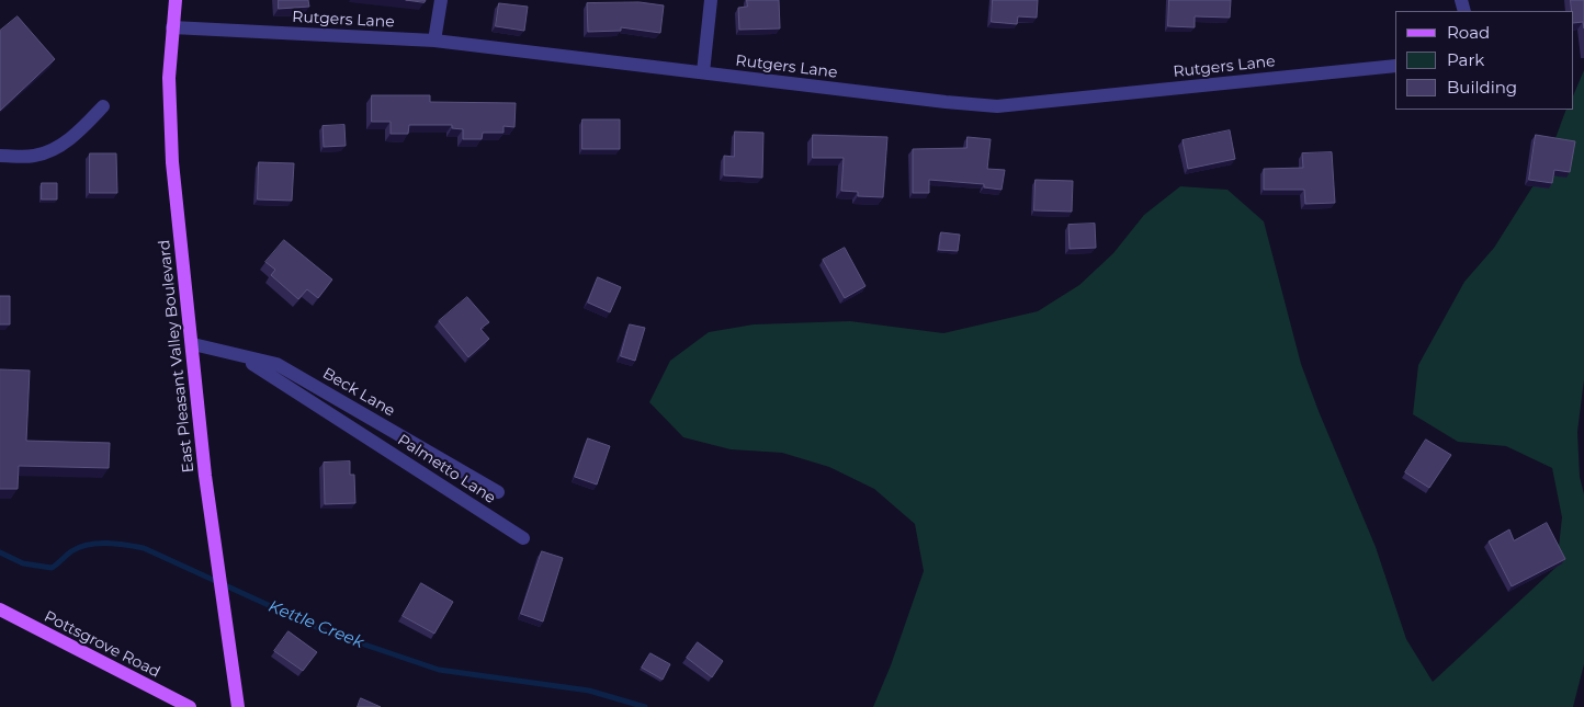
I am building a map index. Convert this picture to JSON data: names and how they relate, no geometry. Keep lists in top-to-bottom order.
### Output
{
  "streets": {
    "main road": ["East Pleasant Valley Boulevard", "Pottsgrove Road"],
    "street": ["Rutgers Lane", "Beck Lane", "Palmetto Lane"]
  },
  "crossings": [
    ["Rutgers Lane", "East Pleasant Valley Boulevard"],
    ["East Pleasant Valley Boulevard", "Beck Lane"],
    ["Beck Lane", "Palmetto Lane"]
  ],
  "water": ["Kettle Creek"],
  "legend": ["Road", "Park", "Building"]
}
